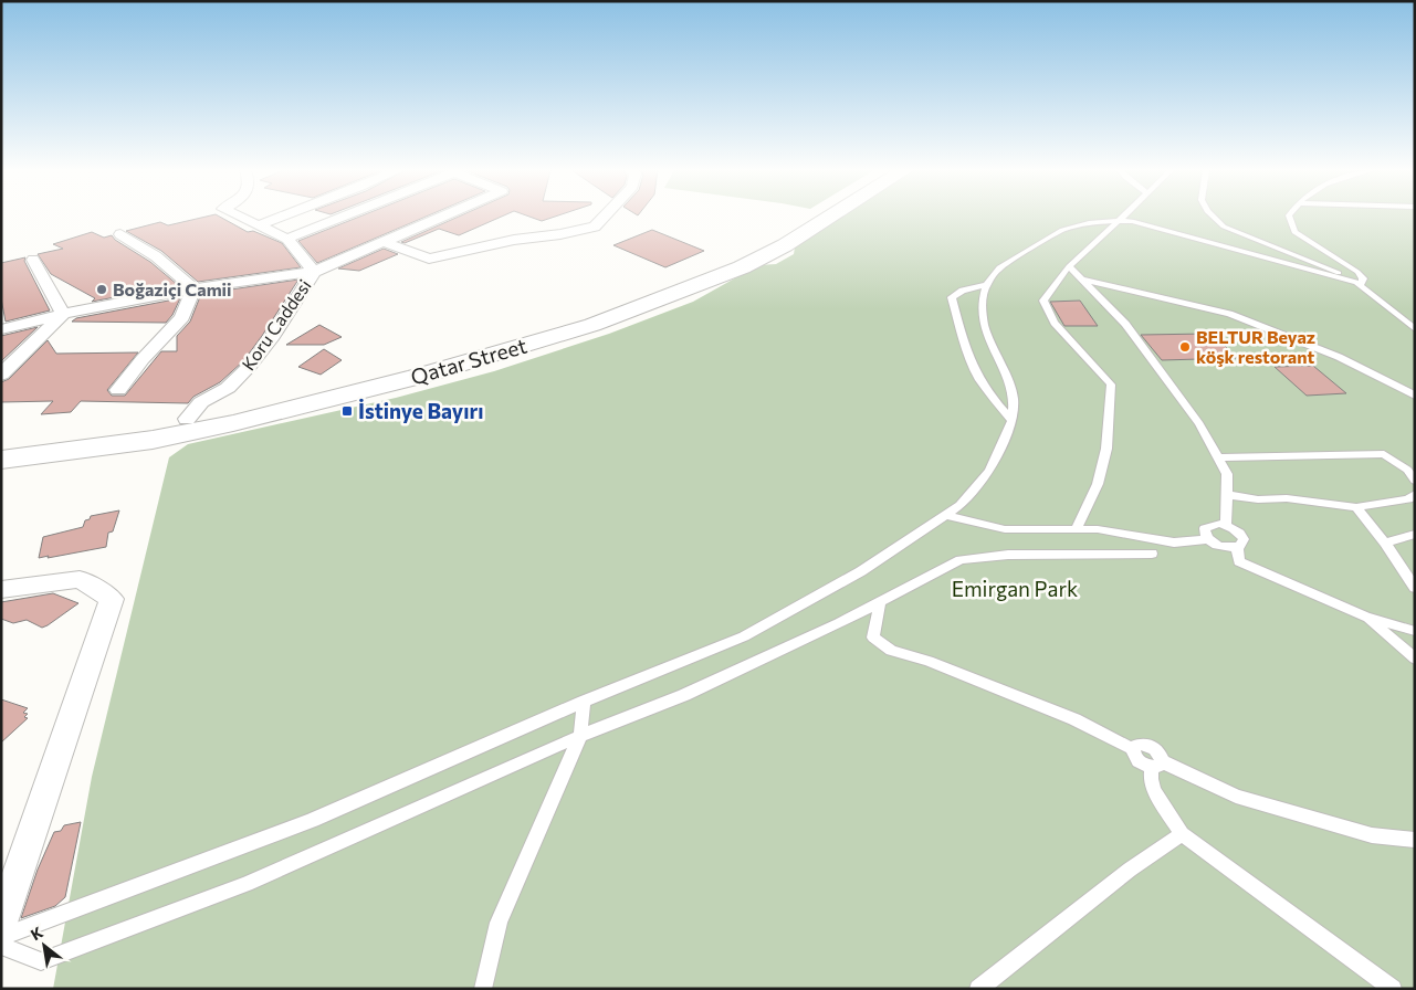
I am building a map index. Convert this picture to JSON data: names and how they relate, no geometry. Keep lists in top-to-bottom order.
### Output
{
  "streets": {
    "main road": ["Qatar Street"],
    "street": ["Koru Caddesi"]
  },
  "parks": ["Emirgan Park"],
  "places": {
    "other": ["Boğaziçi Camii", "BELTUR Beyaz köşk restorant"],
    "transit": ["İstinye Bayırı"]
  },
  "north": "top left"
}
